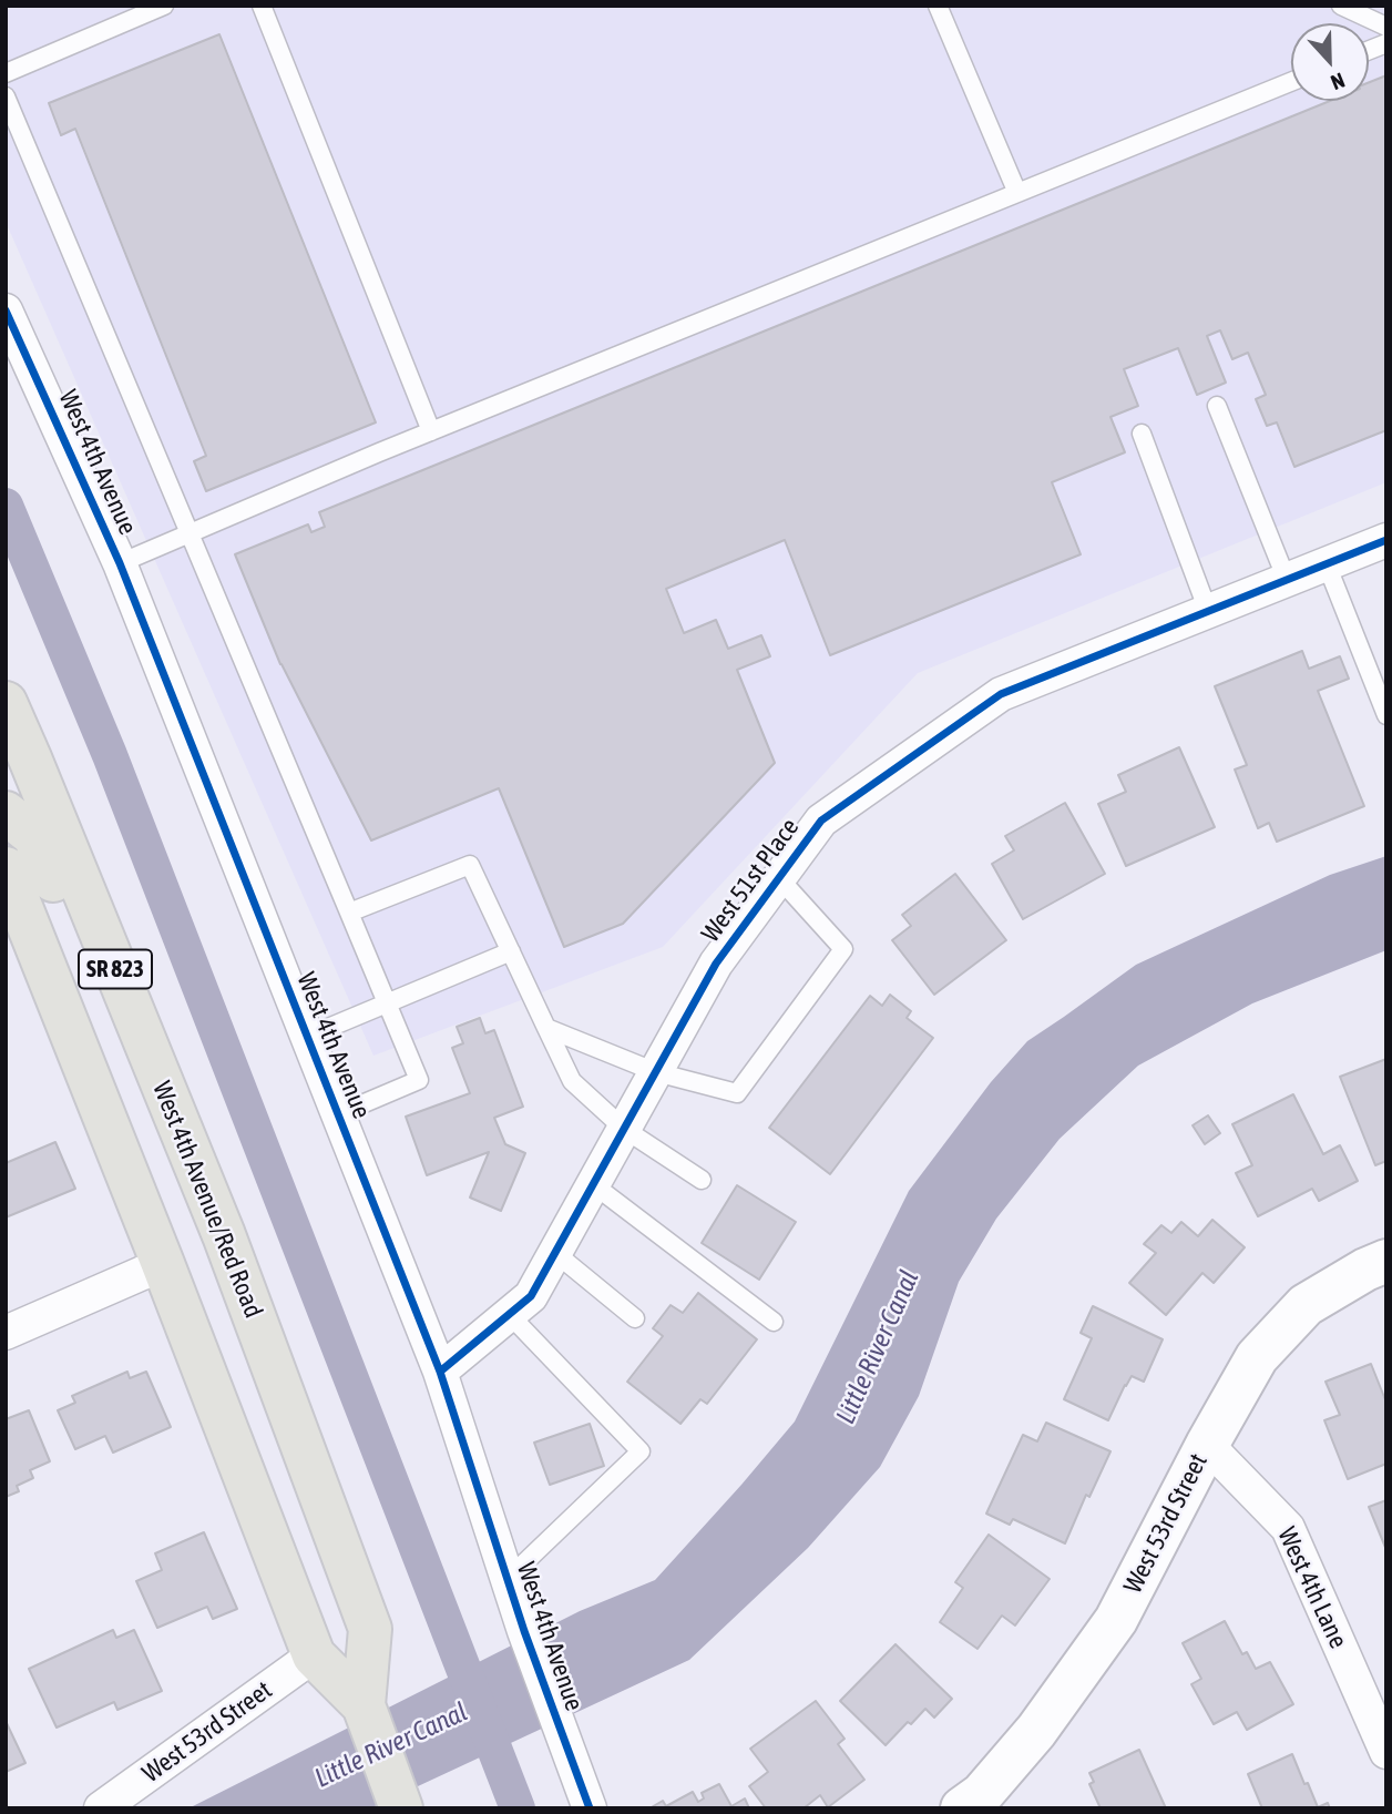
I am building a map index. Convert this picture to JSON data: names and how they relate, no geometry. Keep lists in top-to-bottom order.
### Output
{
  "streets": {
    "main road": ["SR 823", "West 4th Avenue/Red Road"],
    "street": [
      "West 4th Avenue",
      "West 51st Place",
      "West 53rd Street",
      "West 4th Lane"
    ]
  },
  "crossings": [
    ["West 4th Avenue", "West 51st Place"],
    ["West 4th Avenue/Red Road", "West 53rd Street"],
    ["West 53rd Street", "West 4th Lane"]
  ],
  "water": ["Little River Canal"],
  "north": "bottom"
}
